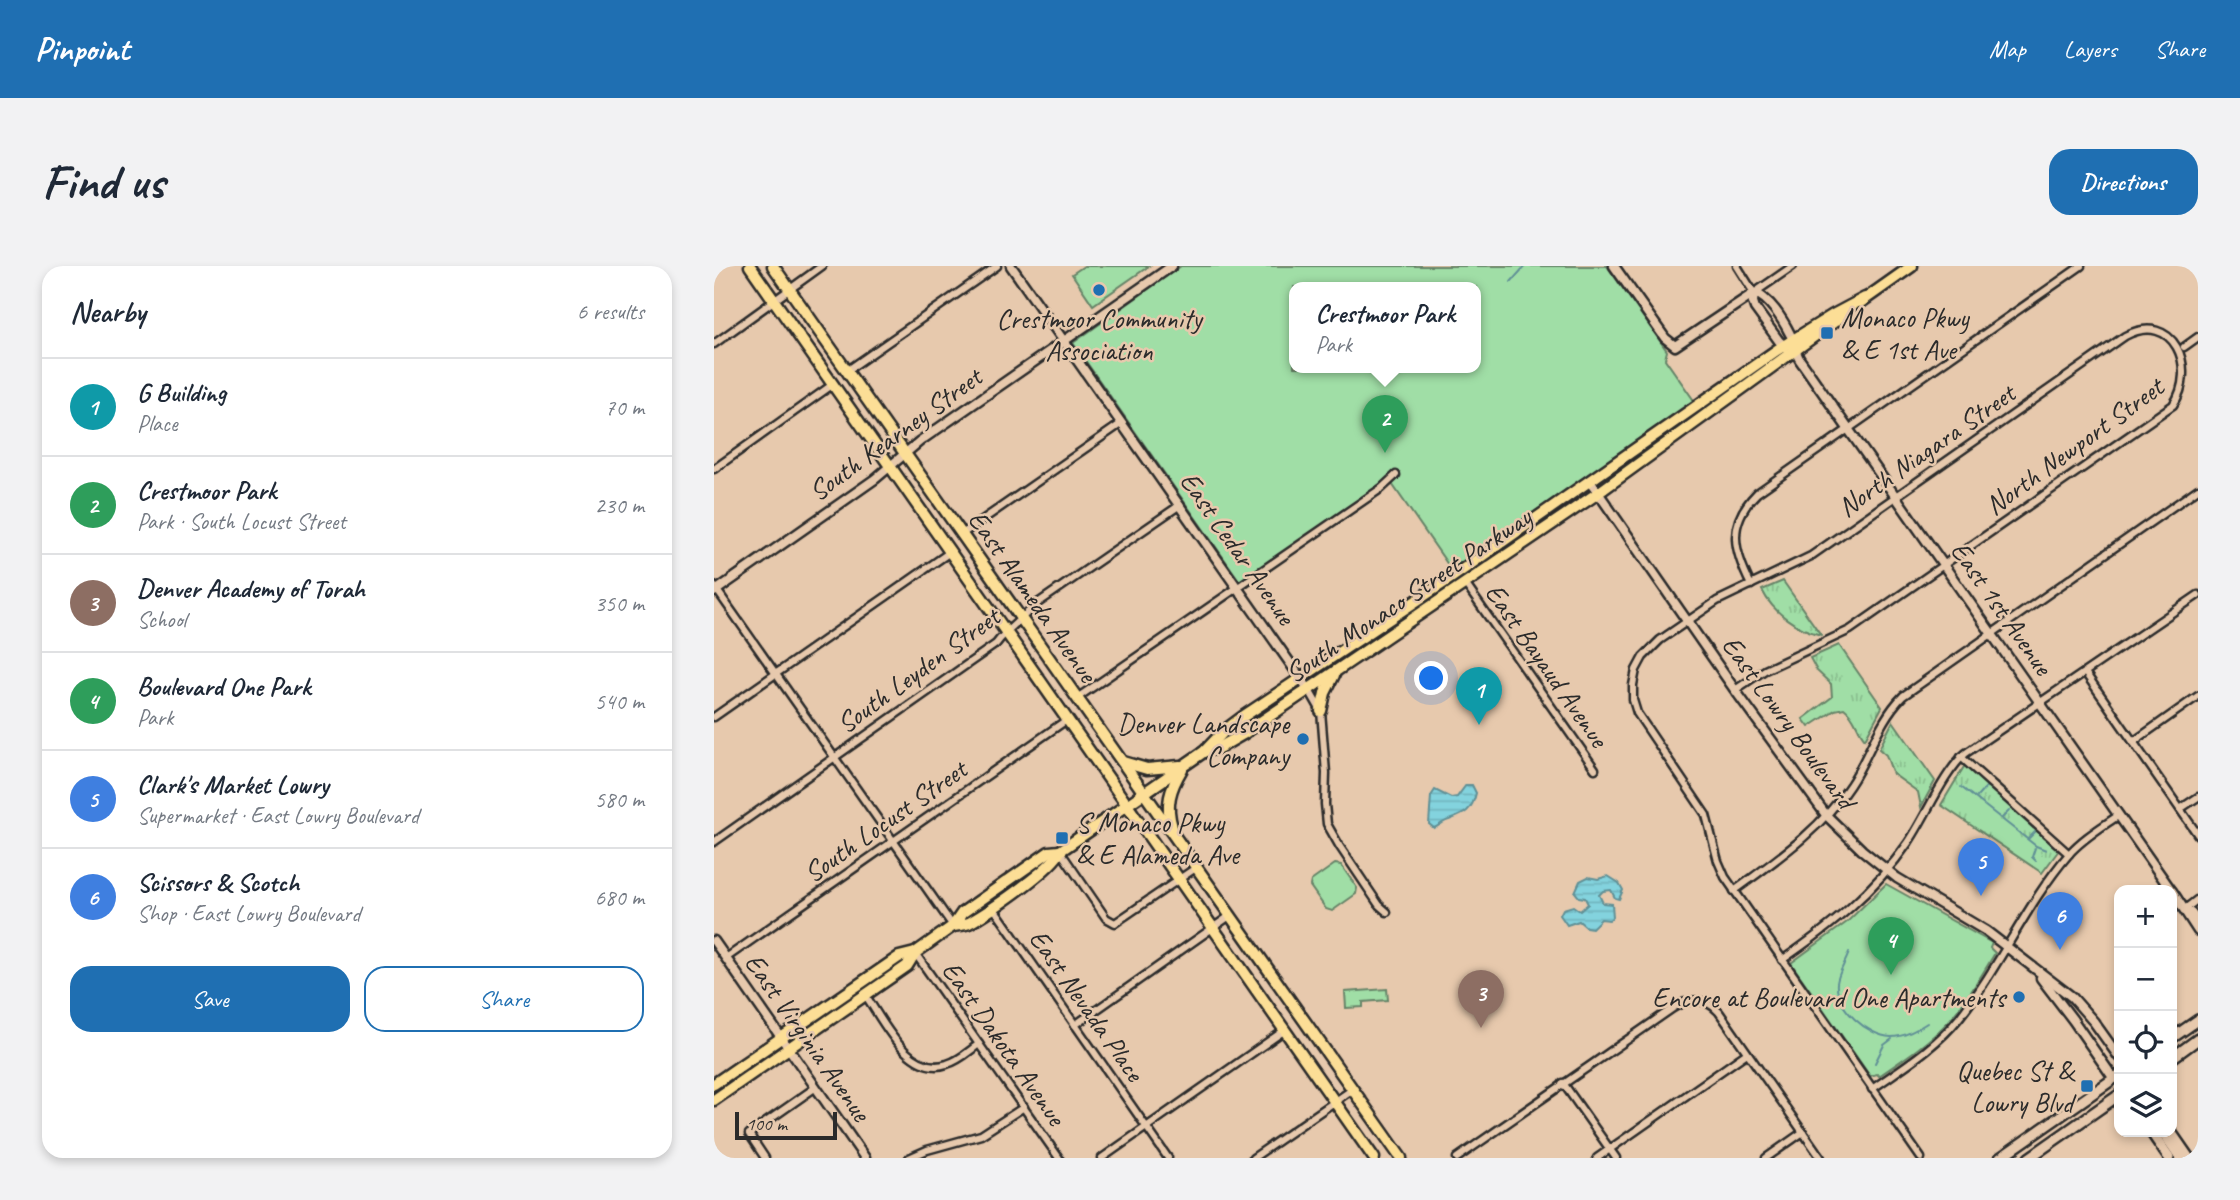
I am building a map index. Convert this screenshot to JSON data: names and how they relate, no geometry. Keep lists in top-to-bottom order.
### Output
{
  "streets": {
    "main road": ["South Monaco Street Parkway", "East Alameda Avenue"],
    "street": [
      "South Kearney Street",
      "North Newport Street",
      "North Niagara Street",
      "East Cedar Avenue",
      "East 1st Avenue",
      "East Bayaud Avenue",
      "South Leyden Street",
      "East Lowry Boulevard",
      "South Locust Street",
      "East Nevada Place",
      "East Virginia Avenue",
      "East Dakota Avenue"
    ]
  },
  "crossings": [
    ["South Kearney Street", "East Cedar Avenue"],
    ["South Kearney Street", "East Alameda Avenue"],
    ["South Kearney Street", "East Dakota Avenue"],
    ["North Newport Street", "North Niagara Street"],
    ["North Newport Street", "East 1st Avenue"],
    ["North Newport Street", "East Lowry Boulevard"],
    ["North Niagara Street", "East 1st Avenue"],
    ["North Niagara Street", "East Lowry Boulevard"],
    ["East Cedar Avenue", "South Monaco Street Parkway"],
    ["East Cedar Avenue", "South Leyden Street"],
    ["South Monaco Street Parkway", "East Alameda Avenue"],
    ["South Monaco Street Parkway", "East 1st Avenue"],
    ["South Monaco Street Parkway", "East Bayaud Avenue"],
    ["South Monaco Street Parkway", "East Lowry Boulevard"],
    ["East Alameda Avenue", "South Leyden Street"],
    ["East Alameda Avenue", "South Locust Street"],
    ["South Leyden Street", "East Dakota Avenue"],
    ["South Locust Street", "East Virginia Avenue"],
    ["South Locust Street", "East Dakota Avenue"]
  ],
  "places": {
    "other": ["Crestmoor Community Association", "Denver Landscape Company", "Encore at Boulevard One Apartments"],
    "transit": ["Monaco Pkwy & E 1st Ave", "S Monaco Pkwy & E Alameda Ave", "Quebec St & Lowry Blvd"]
  },
  "scale_bar": "100 m",
  "page": {
    "header": "Pinpoint",
    "nav": ["Map", "Layers", "Share"],
    "buttons": [
      "Directions",
      ["Save", "Share"]
    ],
    "title": "Find us",
    "heading": ["Nearby", "6 results"],
    "popup": ["Crestmoor Park", "Park"],
    "list": [
      {
        "mark": "1",
        "name": "G Building",
        "note": "Place",
        "value": "70 m"
      },
      {
        "mark": "2",
        "name": "Crestmoor Park",
        "note": "Park · South Locust Street",
        "value": "230 m"
      },
      {
        "mark": "3",
        "name": "Denver Academy of Torah",
        "note": "School",
        "value": "350 m"
      },
      {
        "mark": "4",
        "name": "Boulevard One Park",
        "note": "Park",
        "value": "540 m"
      },
      {
        "mark": "5",
        "name": "Clark's Market Lowry",
        "note": "Supermarket · East Lowry Boulevard",
        "value": "580 m"
      },
      {
        "mark": "6",
        "name": "Scissors & Scotch",
        "note": "Shop · East Lowry Boulevard",
        "value": "680 m"
      }
    ],
    "pins": [
      "2",
      "1",
      "5",
      "6",
      "4",
      "3"
    ],
    "map_buttons": ["+", "−"],
    "scale": "100 m"
  }
}
